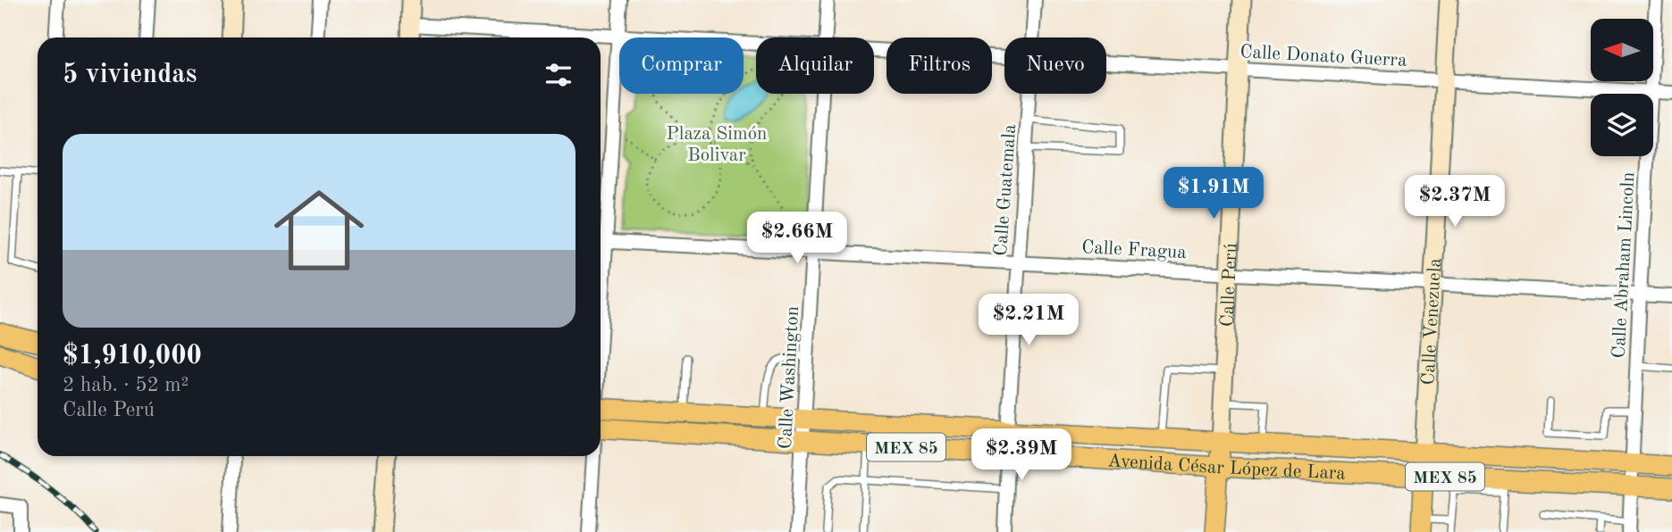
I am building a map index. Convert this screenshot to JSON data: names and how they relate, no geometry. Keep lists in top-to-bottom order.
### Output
{
  "streets": {
    "main road": [
      "Calle Perú",
      "Calle Venezuela",
      "MEX 85",
      "Avenida César López de Lara"
    ],
    "street": [
      "Calle Donato Guerra",
      "Calle Guatemala",
      "Calle Fragua",
      "Calle Abraham Lincoln",
      "Calle Washington"
    ]
  },
  "crossings": [
    ["Calle Donato Guerra", "Calle Abraham Lincoln"],
    ["Calle Donato Guerra", "Calle Perú"],
    ["Calle Donato Guerra", "Calle Venezuela"],
    ["Calle Guatemala", "Calle Fragua"],
    ["Calle Guatemala", "Avenida César López de Lara"],
    ["Calle Fragua", "Calle Abraham Lincoln"],
    ["Calle Fragua", "Calle Perú"],
    ["Calle Fragua", "Calle Venezuela"],
    ["Calle Fragua", "Calle Washington"],
    ["Calle Abraham Lincoln", "Avenida César López de Lara"],
    ["Calle Perú", "Avenida César López de Lara"],
    ["Calle Venezuela", "Avenida César López de Lara"],
    ["Calle Washington", "Avenida César López de Lara"]
  ],
  "parks": ["Plaza Simón Bolivar"],
  "north": "left",
  "page": {
    "chip": [
      "Comprar",
      "Alquilar",
      "Filtros",
      "Nuevo"
    ],
    "heading": "5 viviendas",
    "list": [
      {
        "name": "$1,910,000",
        "note": "2 hab. · 52 m² · Calle Perú"
      }
    ],
    "price": [
      "$1.91M",
      "$2.37M",
      "$2.66M",
      "$2.21M",
      "$2.39M"
    ]
  }
}
